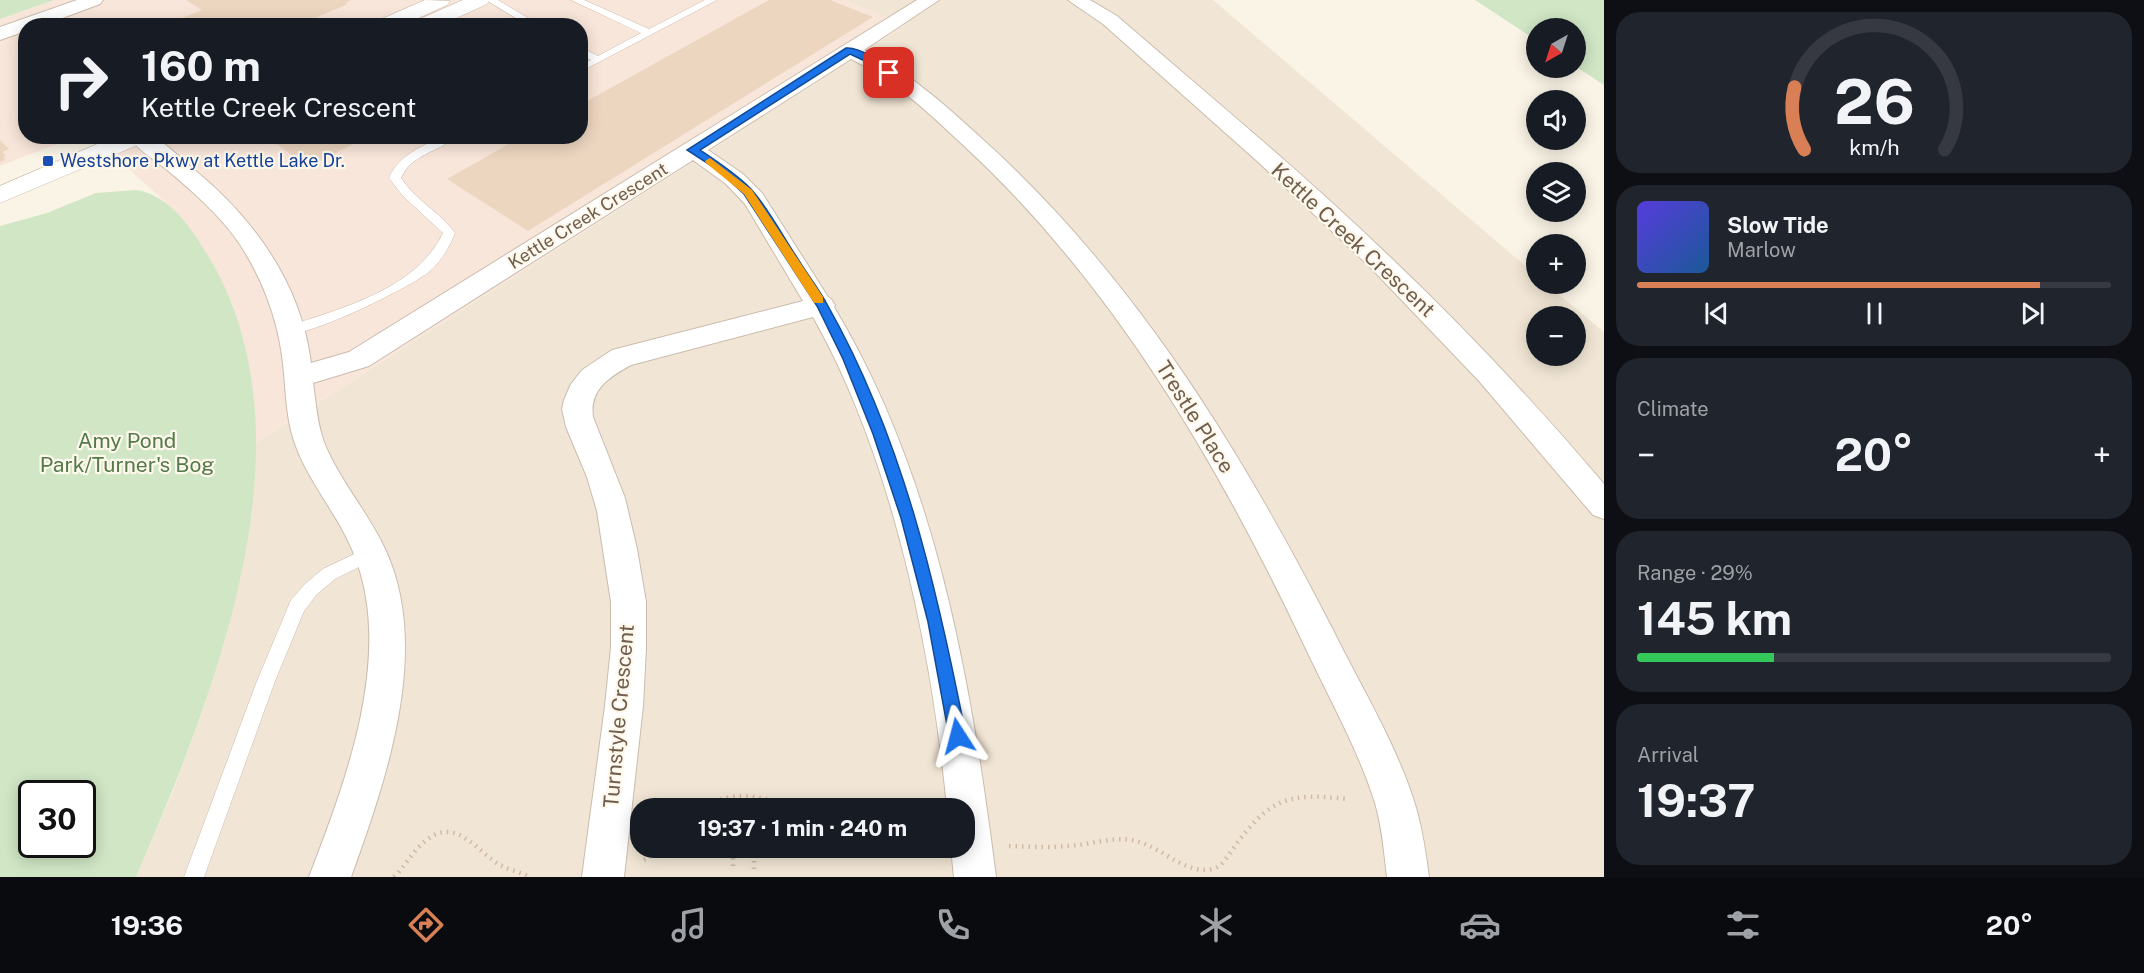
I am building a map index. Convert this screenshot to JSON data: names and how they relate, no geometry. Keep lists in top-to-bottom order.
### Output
{
  "streets": {
    "street": ["Kettle Creek Crescent", "Trestle Place", "Turnstyle Crescent"]
  },
  "crossings": [
    ["Kettle Creek Crescent", "Trestle Place"]
  ],
  "parks": ["Amy Pond Park/Turner's Bog"],
  "places": {
    "transit": ["Westshore Pkwy at Kettle Lake Dr."]
  },
  "north": "bottom left",
  "page": {
    "map_buttons": ["+", "−"],
    "turn": ["160 m", "Kettle Creek Crescent"],
    "song": ["Slow Tide", "Marlow"],
    "tile": [
      "Climate",
      ["Range · 29%", "145 km"],
      ["Arrival", "19:37"]
    ],
    "heat": ["−", "20°", "+"],
    "limit": "30",
    "trip": "19:37 · 1 min · 240 m",
    "tabs": ["19:36", "20°"],
    "gauge": ["26", "km/h"]
  }
}
